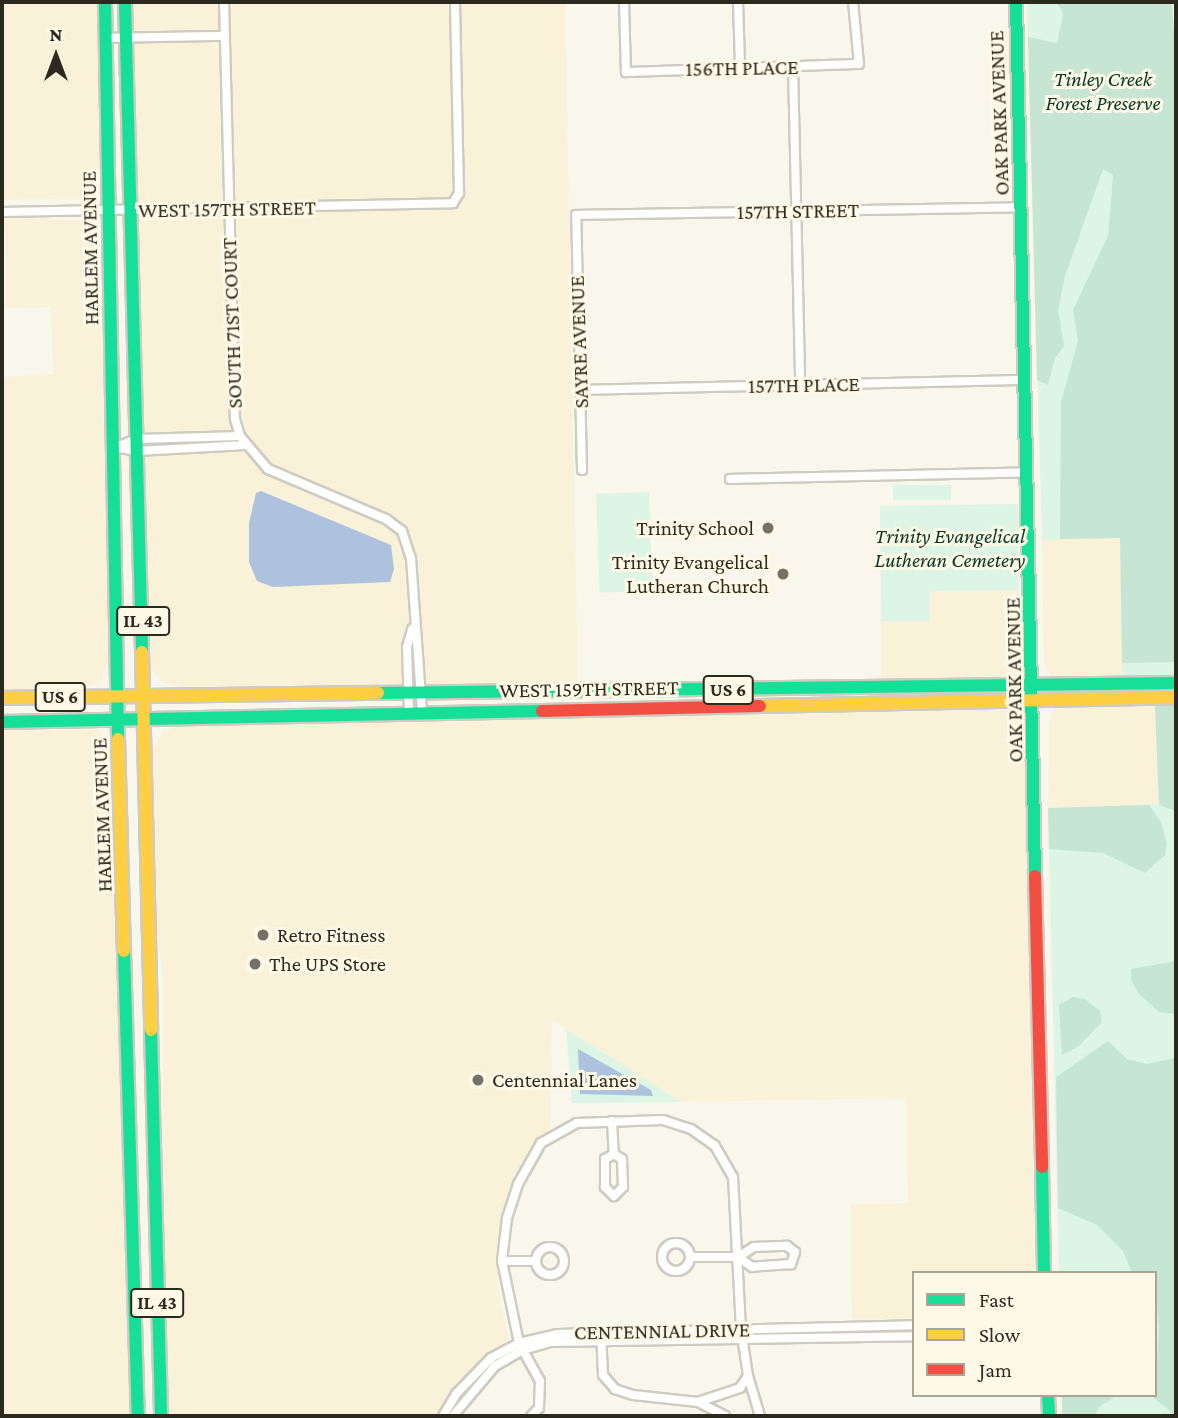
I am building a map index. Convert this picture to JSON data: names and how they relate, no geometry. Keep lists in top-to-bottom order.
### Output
{
  "streets": {
    "main road": [
      "OAK PARK AVENUE",
      "HARLEM AVENUE",
      "IL 43",
      "WEST 159TH STREET",
      "US 6"
    ],
    "street": [
      "156TH PLACE",
      "WEST 157TH STREET",
      "157TH STREET",
      "SOUTH 71ST COURT",
      "SAYRE AVENUE",
      "157TH PLACE",
      "CENTENNIAL DRIVE"
    ]
  },
  "crossings": [
    ["OAK PARK AVENUE", "157TH STREET"],
    ["OAK PARK AVENUE", "157TH PLACE"],
    ["OAK PARK AVENUE", "WEST 159TH STREET"],
    ["WEST 157TH STREET", "HARLEM AVENUE"],
    ["WEST 157TH STREET", "SOUTH 71ST COURT"],
    ["157TH STREET", "SAYRE AVENUE"],
    ["HARLEM AVENUE", "WEST 159TH STREET"],
    ["SOUTH 71ST COURT", "WEST 159TH STREET"],
    ["SAYRE AVENUE", "157TH PLACE"]
  ],
  "parks": ["Tinley Creek Forest Preserve", "Trinity Evangelical Lutheran Cemetery"],
  "places": [
    "Trinity School",
    "Trinity Evangelical Lutheran Church",
    "Retro Fitness",
    "The UPS Store",
    "Centennial Lanes"
  ],
  "legend": ["Fast", "Slow", "Jam"],
  "north": "top"
}
